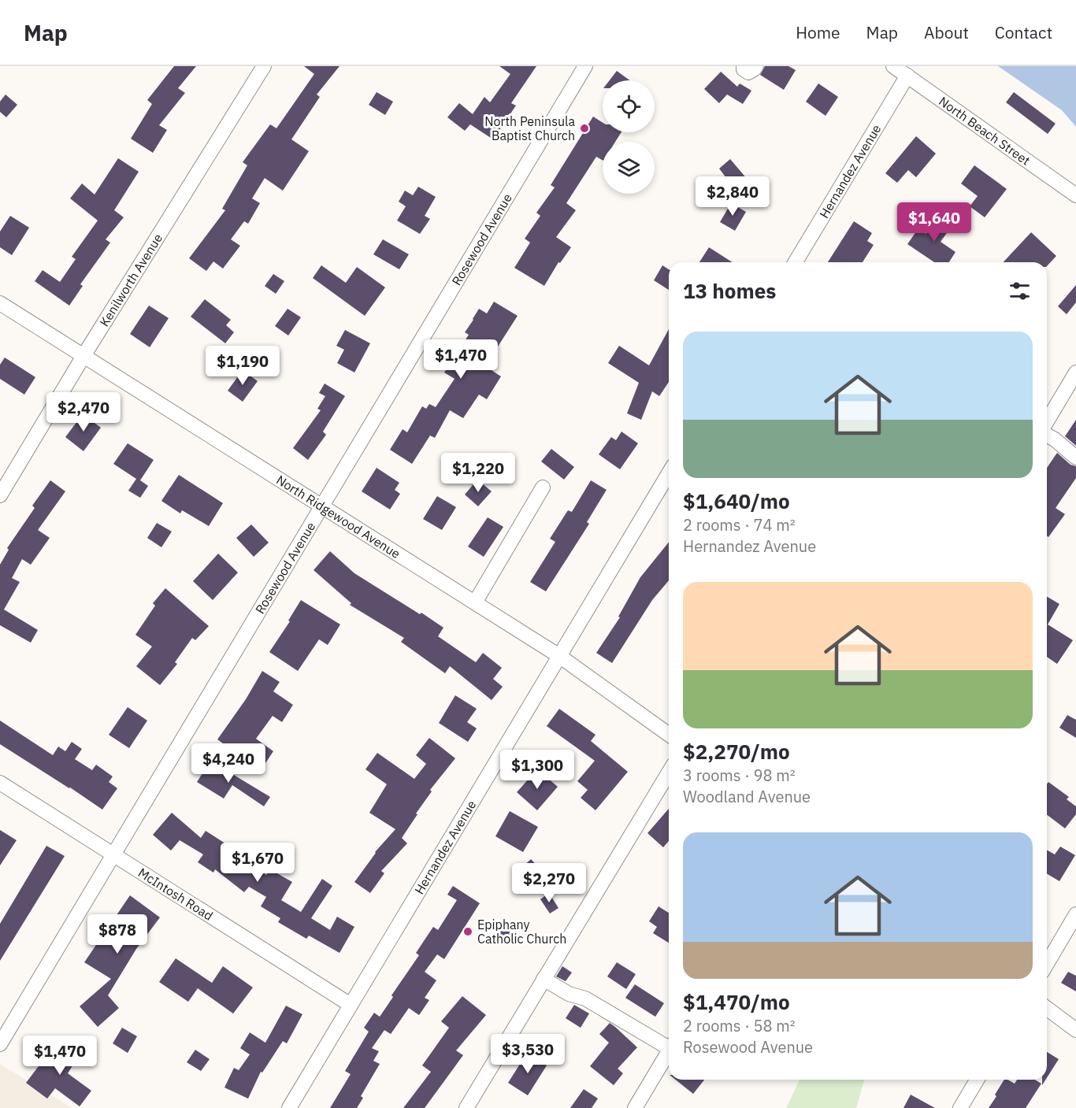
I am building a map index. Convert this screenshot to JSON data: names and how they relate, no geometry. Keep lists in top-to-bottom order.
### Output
{
  "streets": {
    "street": [
      "North Beach Street",
      "Hernandez Avenue",
      "Rosewood Avenue",
      "Kenilworth Avenue",
      "North Ridgewood Avenue",
      "McIntosh Road"
    ]
  },
  "crossings": [
    ["North Beach Street", "Hernandez Avenue"],
    ["Hernandez Avenue", "North Ridgewood Avenue"],
    ["Hernandez Avenue", "McIntosh Road"],
    ["Rosewood Avenue", "North Ridgewood Avenue"],
    ["Rosewood Avenue", "McIntosh Road"],
    ["Kenilworth Avenue", "North Ridgewood Avenue"]
  ],
  "places": ["North Peninsula Baptist Church", "Epiphany Catholic Church"],
  "page": {
    "header": "Map",
    "nav": [
      "Home",
      "Map",
      "About",
      "Contact"
    ],
    "price": [
      "$2,840",
      "$1,640",
      "$1,470",
      "$1,190",
      "$2,470",
      "$1,220",
      "$4,240",
      "$1,300",
      "$1,670",
      "$2,270",
      "$878",
      "$3,530",
      "$1,470"
    ],
    "heading": "13 homes",
    "list": [
      {
        "name": "$1,640/mo",
        "note": "2 rooms · 74 m² · Hernandez Avenue"
      },
      {
        "name": "$2,270/mo",
        "note": "3 rooms · 98 m² · Woodland Avenue"
      },
      {
        "name": "$1,470/mo",
        "note": "2 rooms · 58 m² · Rosewood Avenue"
      }
    ]
  }
}
